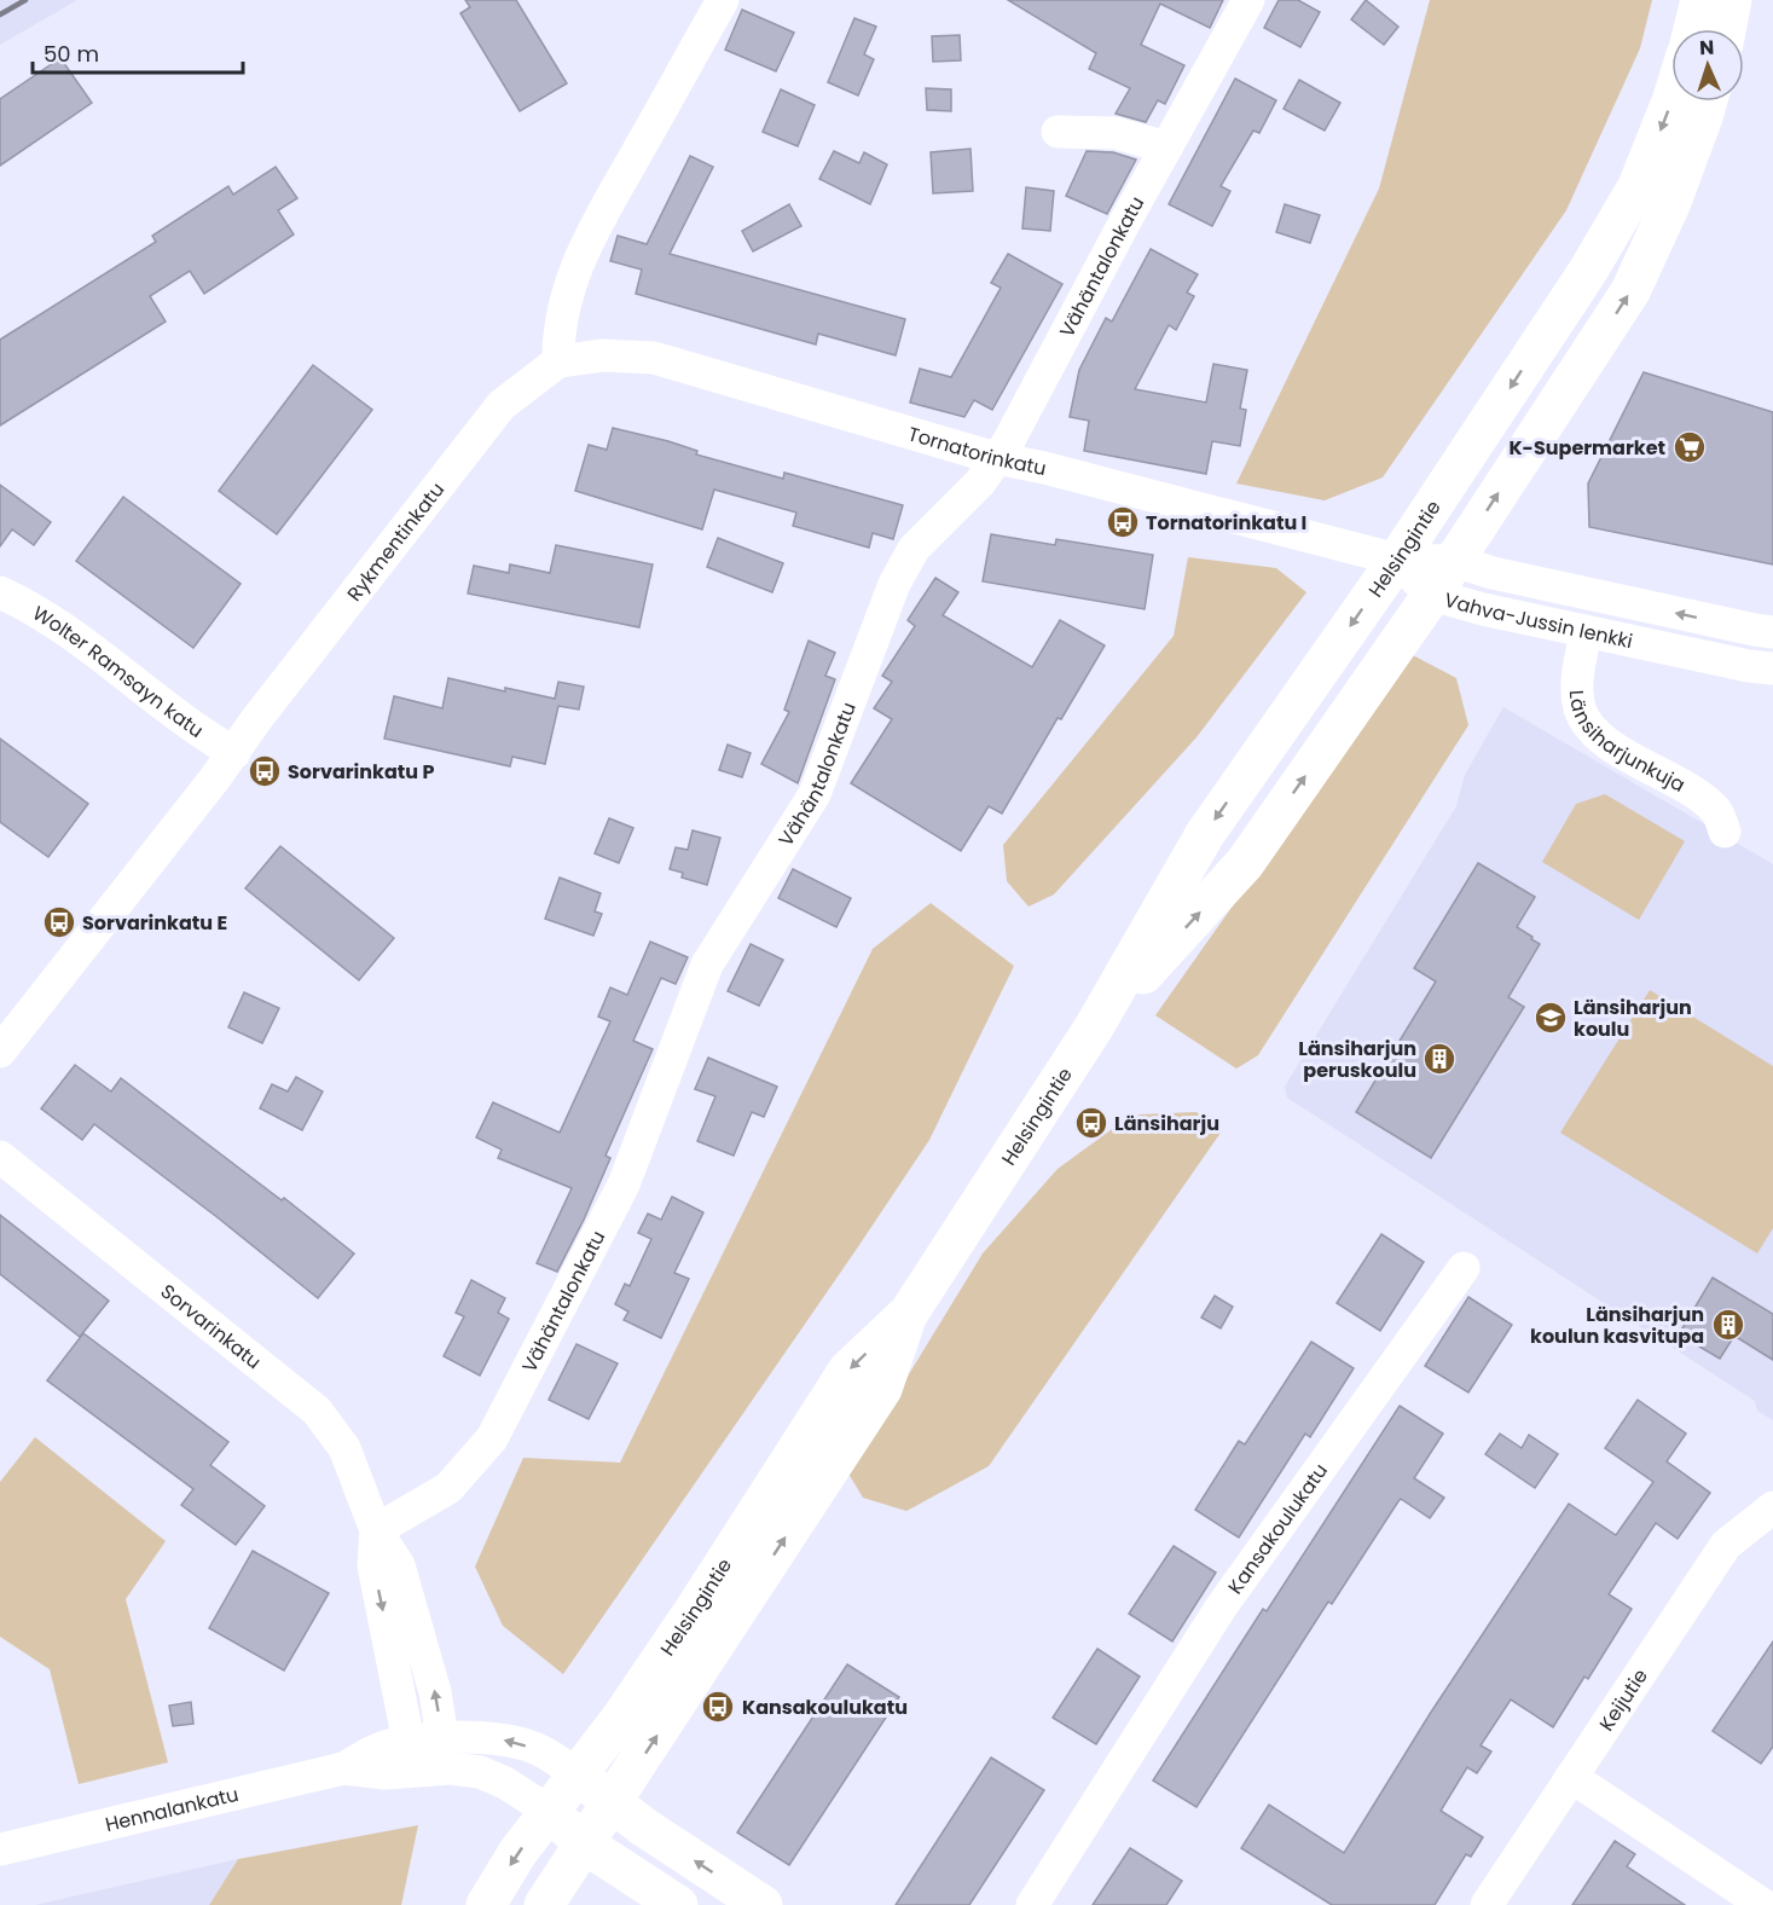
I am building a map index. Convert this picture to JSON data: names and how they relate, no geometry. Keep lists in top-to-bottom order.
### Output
{
  "streets": {
    "main road": ["Helsingintie", "Hennalankatu"],
    "street": [
      "Vähäntalonkatu",
      "Tornatorinkatu",
      "Rykmentinkatu",
      "Vahva-Jussin lenkki",
      "Wolter Ramsayn katu",
      "Länsiharjunkuja",
      "Sorvarinkatu",
      "Kansakoulukatu",
      "Keijutie"
    ]
  },
  "crossings": [
    ["Vähäntalonkatu", "Tornatorinkatu"],
    ["Vähäntalonkatu", "Sorvarinkatu"],
    ["Tornatorinkatu", "Rykmentinkatu"],
    ["Tornatorinkatu", "Helsingintie"],
    ["Tornatorinkatu", "Vahva-Jussin lenkki"],
    ["Rykmentinkatu", "Wolter Ramsayn katu"],
    ["Helsingintie", "Vahva-Jussin lenkki"],
    ["Helsingintie", "Hennalankatu"],
    ["Vahva-Jussin lenkki", "Länsiharjunkuja"],
    ["Sorvarinkatu", "Hennalankatu"]
  ],
  "places": {
    "supermarket": ["K-Supermarket"],
    "bus stop": [
      "Tornatorinkatu I",
      "Sorvarinkatu P",
      "Sorvarinkatu E",
      "Länsiharju",
      "Kansakoulukatu"
    ],
    "school or university": ["Länsiharjun koulu"],
    "building": ["Länsiharjun peruskoulu", "Länsiharjun koulun kasvitupa"]
  },
  "scale_bar": "50 m",
  "north": "top"
}
